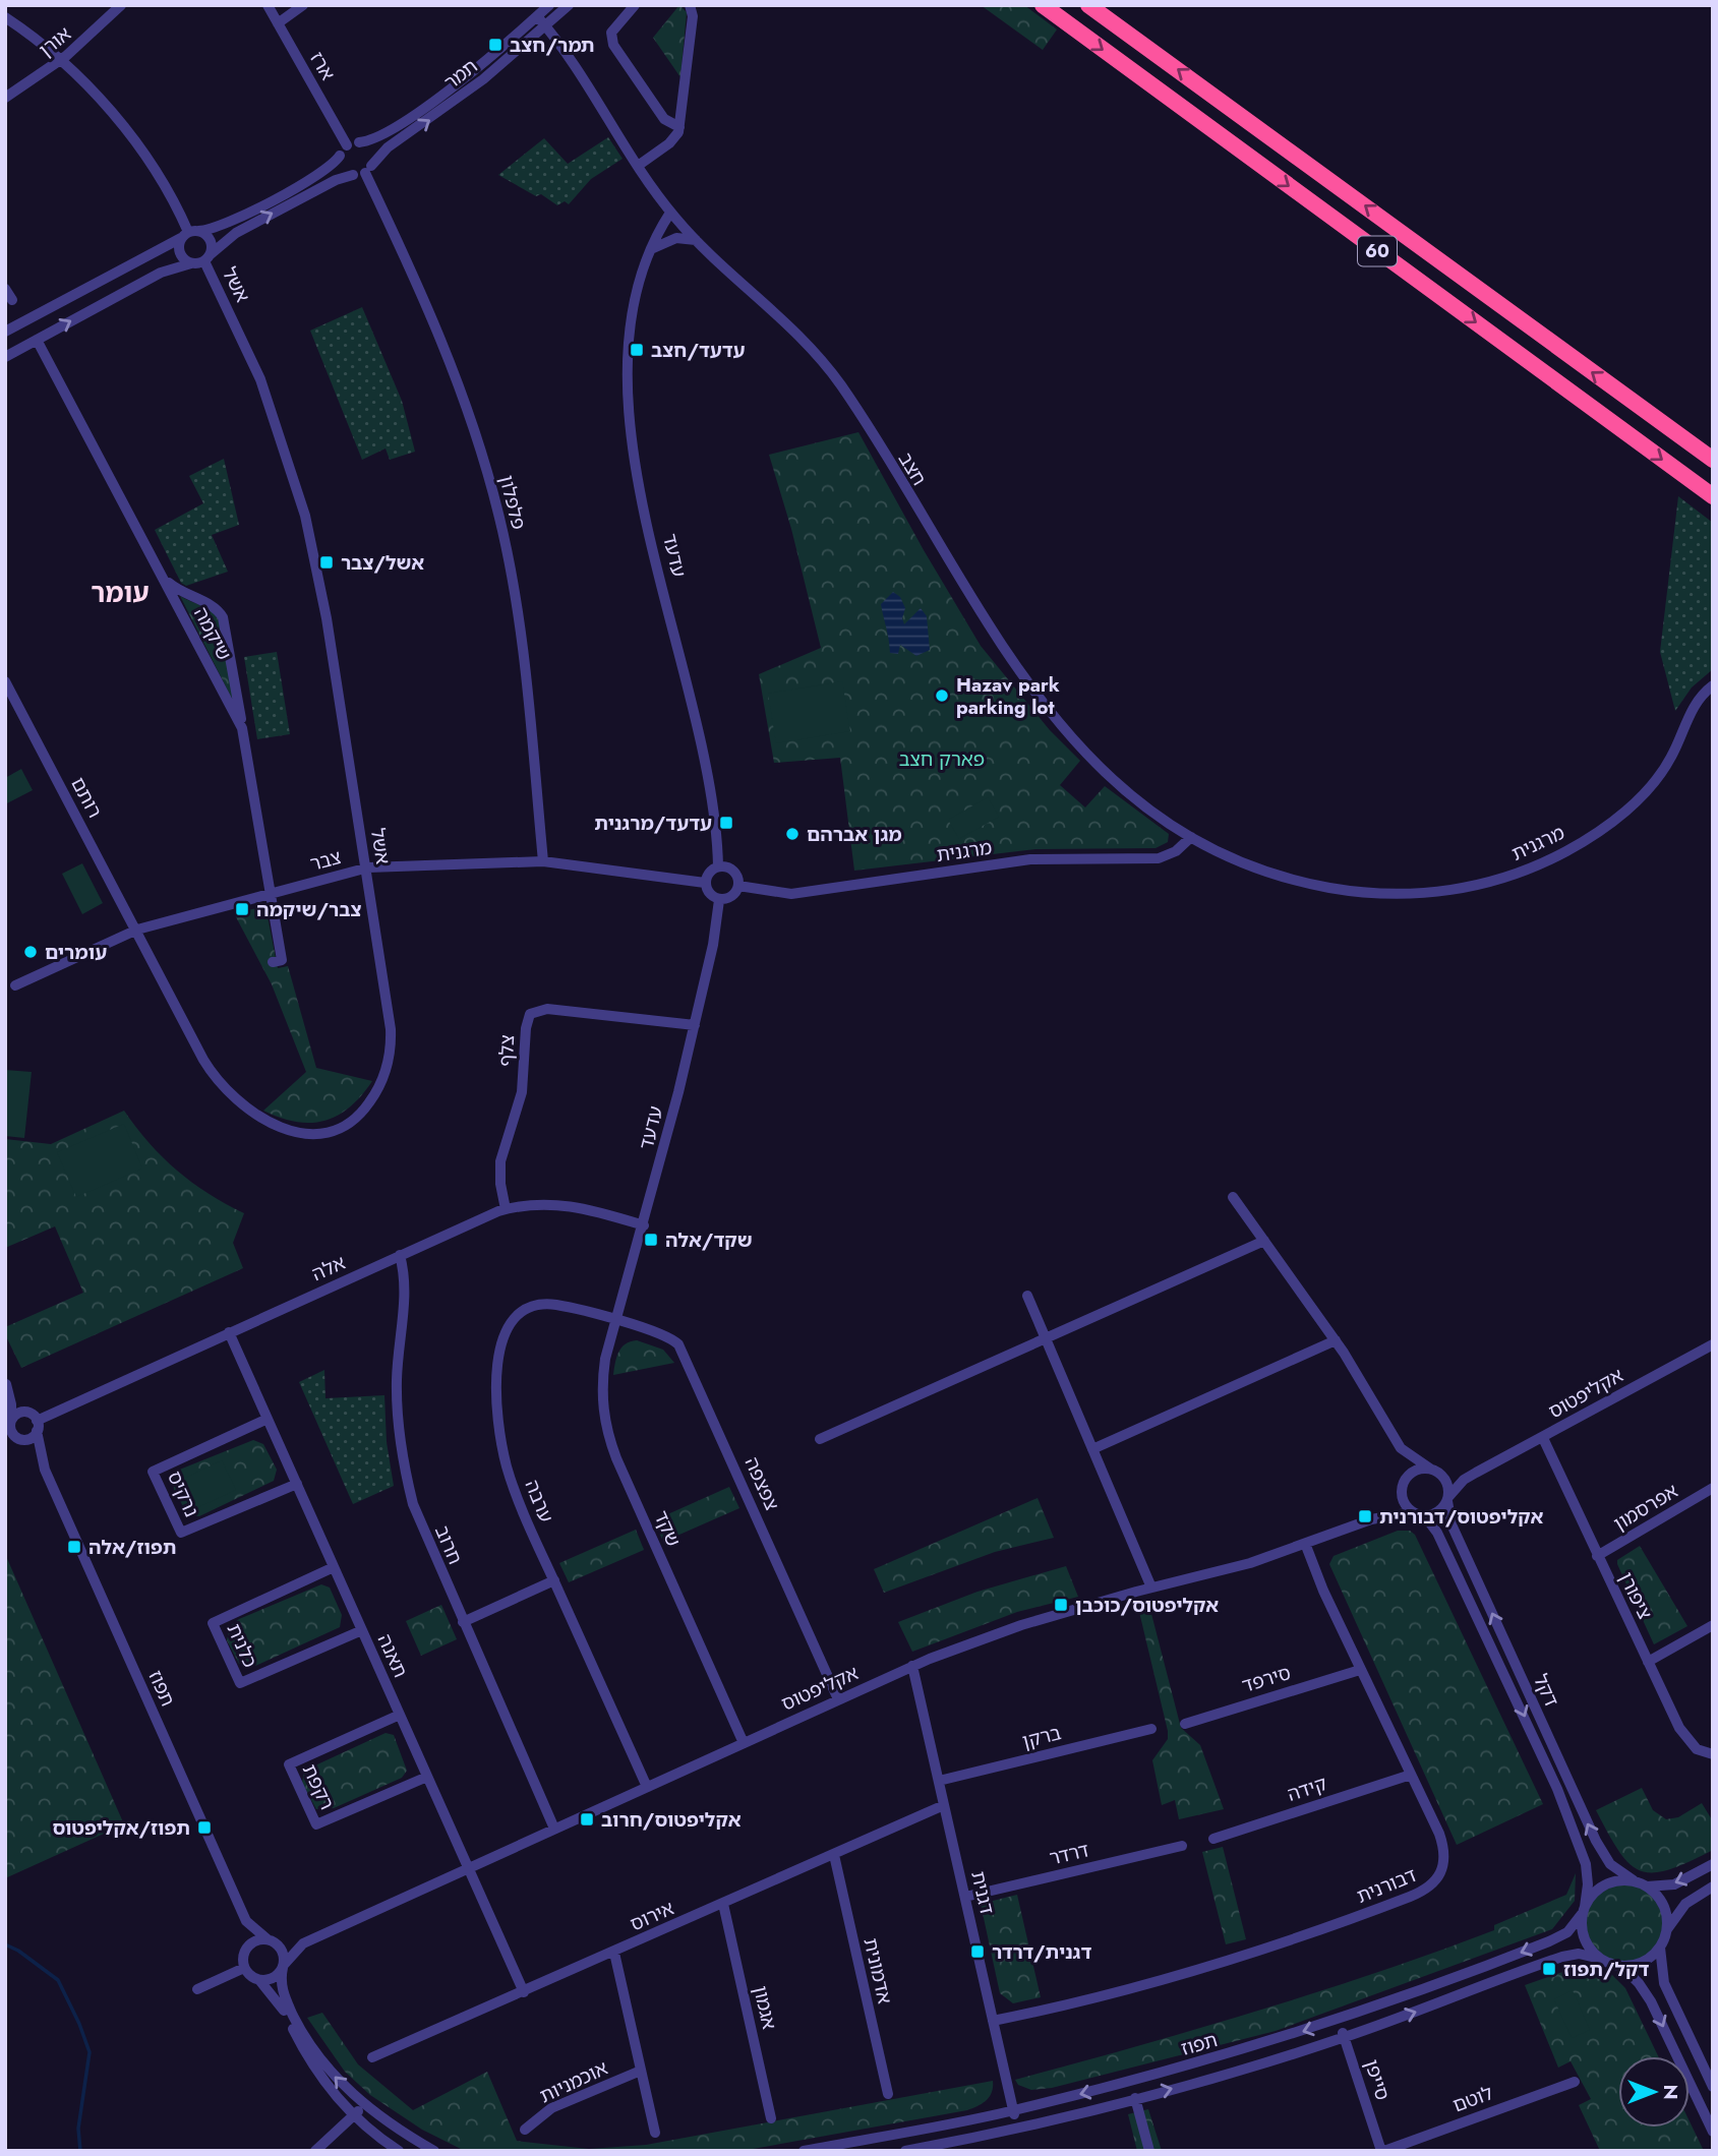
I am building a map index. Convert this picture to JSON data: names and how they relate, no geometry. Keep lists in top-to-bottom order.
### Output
{
  "streets": {
    "highway": ["60"],
    "street": [
      "אורן",
      "ארז",
      "תמר",
      "אשל",
      "חצב",
      "פלפלון",
      "עדעד",
      "שיקמה",
      "רותם",
      "מרגנית",
      "צבר",
      "צלף",
      "אלה",
      "אקליפטוס",
      "צפצפה",
      "נרקיס",
      "ערבה",
      "אפרסמון",
      "שקד",
      "חרוב",
      "ציפורן",
      "כלנית",
      "תאנה",
      "סירפד",
      "תפוז",
      "דקל",
      "ברקן",
      "רקפת",
      "קידה",
      "דרדר",
      "דבורנית",
      "דגנית",
      "אירוס",
      "אדמונית",
      "אגמון",
      "סייפן",
      "אוכמניות",
      "לוטם"
    ]
  },
  "crossings": [
    ["ארז", "תמר"],
    ["ארז", "פלפלון"],
    ["תמר", "חצב"],
    ["תמר", "פלפלון"],
    ["אשל", "רותם"],
    ["אשל", "צבר"],
    ["חצב", "עדעד"],
    ["חצב", "מרגנית"],
    ["פלפלון", "צבר"],
    ["עדעד", "מרגנית"],
    ["עדעד", "צבר"],
    ["עדעד", "צלף"],
    ["עדעד", "אלה"],
    ["עדעד", "צפצפה"],
    ["עדעד", "ערבה"],
    ["עדעד", "שקד"],
    ["שיקמה", "צבר"],
    ["רותם", "צבר"],
    ["מרגנית", "צבר"],
    ["צלף", "אלה"],
    ["אלה", "חרוב"],
    ["אלה", "תאנה"],
    ["אלה", "תפוז"],
    ["אקליפטוס", "צפצפה"],
    ["אקליפטוס", "ערבה"],
    ["אקליפטוס", "שקד"],
    ["אקליפטוס", "חרוב"],
    ["אקליפטוס", "ציפורן"],
    ["אקליפטוס", "תאנה"],
    ["אקליפטוס", "תפוז"],
    ["אקליפטוס", "דקל"],
    ["אקליפטוס", "דבורנית"],
    ["אקליפטוס", "דגנית"],
    ["צפצפה", "ערבה"],
    ["צפצפה", "שקד"],
    ["נרקיס", "תאנה"],
    ["ערבה", "שקד"],
    ["אפרסמון", "ציפורן"],
    ["כלנית", "תאנה"],
    ["תאנה", "רקפת"],
    ["תאנה", "אירוס"],
    ["סירפד", "דבורנית"],
    ["תפוז", "דקל"],
    ["תפוז", "דגנית"],
    ["תפוז", "סייפן"],
    ["ברקן", "דגנית"],
    ["קידה", "דבורנית"],
    ["דרדר", "דגנית"],
    ["דבורנית", "דגנית"],
    ["דגנית", "אירוס"],
    ["אירוס", "אדמונית"],
    ["אירוס", "אגמון"],
    ["סייפן", "לוטם"]
  ],
  "districts": ["עומר"],
  "parks": ["פארק חצב"],
  "places": {
    "transit": [
      "תמר/חצב",
      "עדעד/חצב",
      "אשל/צבר",
      "עדעד/מרגנית",
      "צבר/שיקמה",
      "שקד/אלה",
      "אקליפטוס/דבורנית",
      "תפוז/אלה",
      "אקליפטוס/כוכבן",
      "אקליפטוס/חרוב",
      "תפוז/אקליפטוס",
      "דגנית/דרדר",
      "דקל/תפוז"
    ],
    "other": ["Hazav park parking lot", "מגן אברהם", "עומרים"]
  },
  "north": "right"
}
